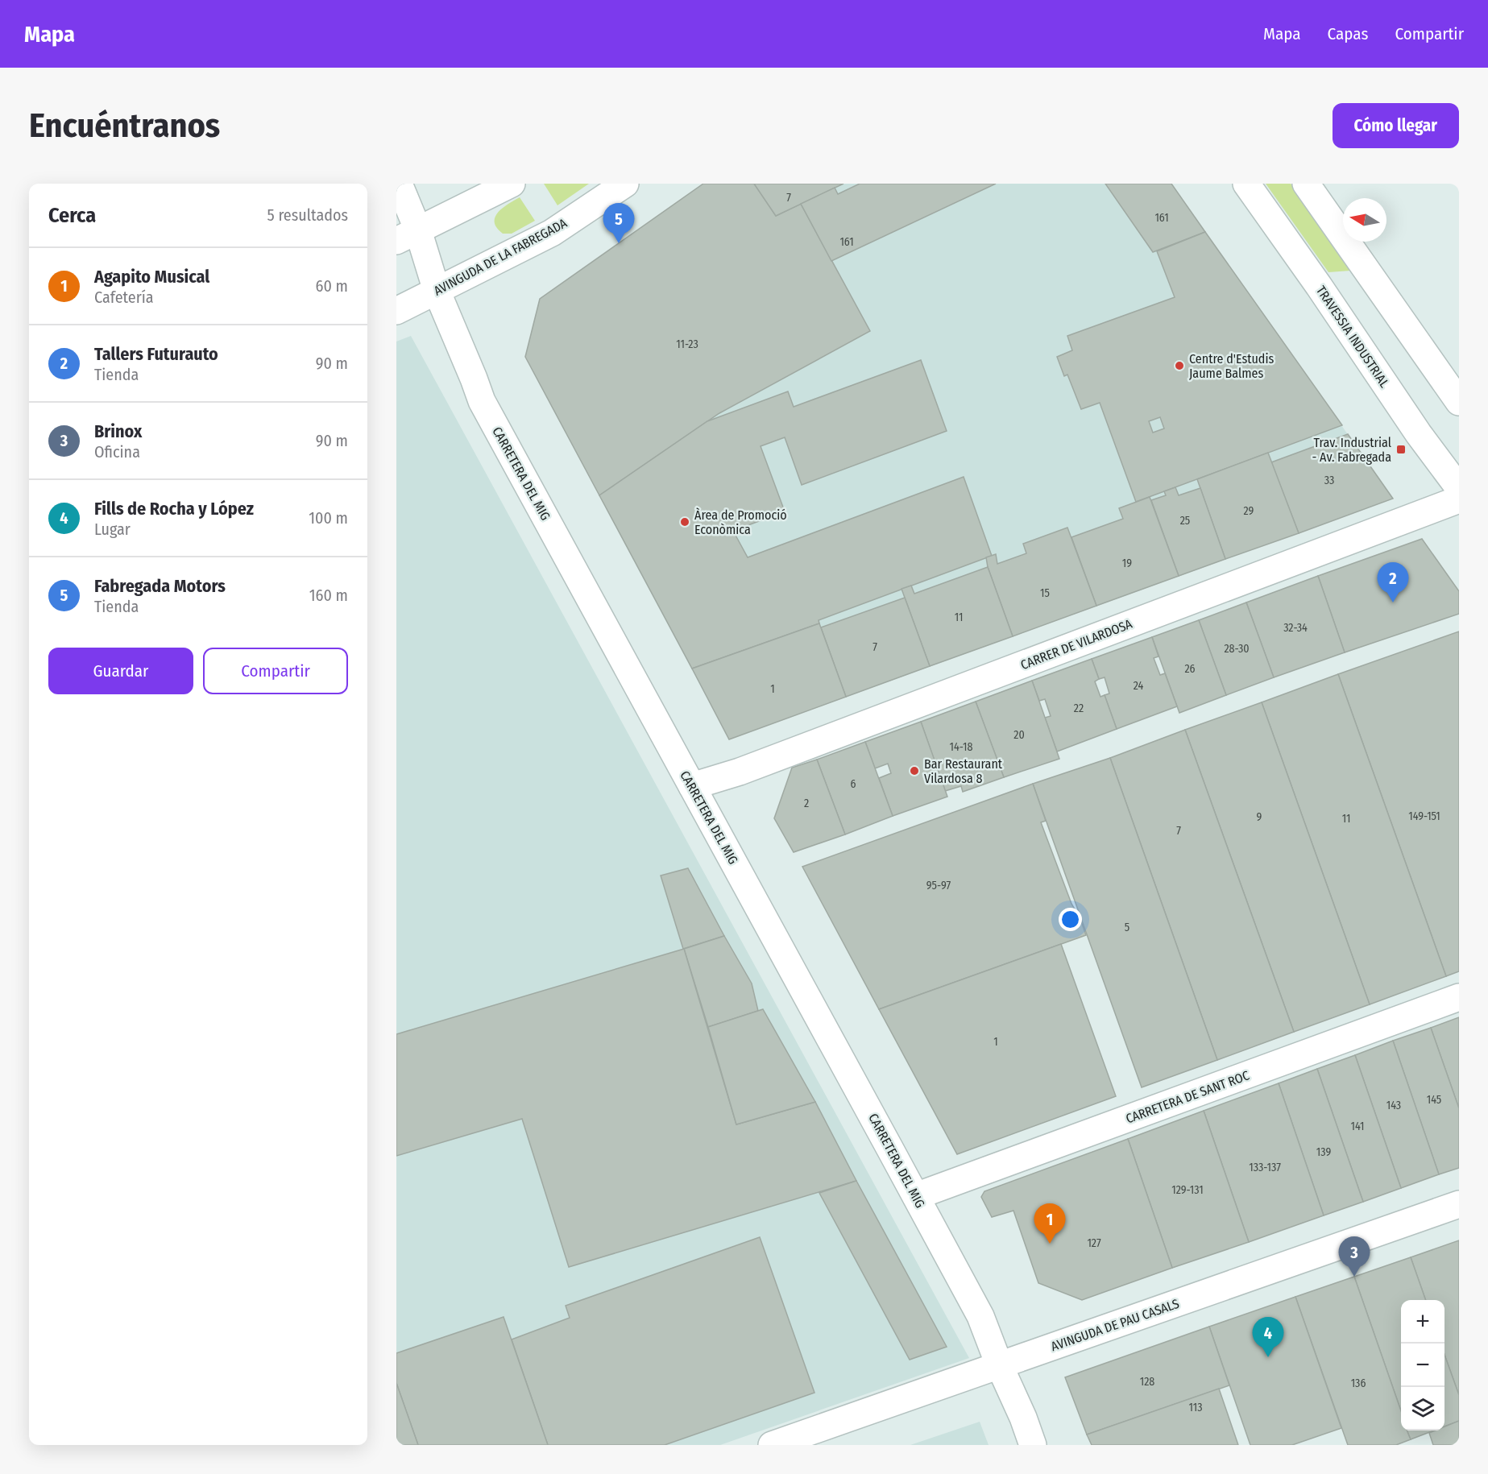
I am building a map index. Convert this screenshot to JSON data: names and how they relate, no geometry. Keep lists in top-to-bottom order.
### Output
{
  "streets": {
    "street": [
      "AVINGUDA DE LA FABREGADA",
      "TRAVESSIA INDUSTRIAL",
      "CARRETERA DEL MIG",
      "CARRER DE VILARDOSA",
      "CARRETERA DE SANT ROC",
      "AVINGUDA DE PAU CASALS"
    ]
  },
  "crossings": [
    ["AVINGUDA DE LA FABREGADA", "CARRETERA DEL MIG"],
    ["CARRETERA DEL MIG", "CARRER DE VILARDOSA"],
    ["CARRETERA DEL MIG", "CARRETERA DE SANT ROC"],
    ["CARRETERA DEL MIG", "AVINGUDA DE PAU CASALS"]
  ],
  "places": {
    "other": ["Centre d'Estudis Jaume Balmes", "Àrea de Promoció Econòmica", "Bar Restaurant Vilardosa 8"],
    "transit": ["Trav. Industrial - Av. Fabregada"]
  },
  "house_numbers": [
    "7",
    "161",
    "161",
    "11-23",
    "33",
    "29",
    "25",
    "19",
    "15",
    "11",
    "32-34",
    "7",
    "28-30",
    "26",
    "24",
    "1",
    "22",
    "20",
    "14-18",
    "6",
    "2",
    "149-151",
    "9",
    "11",
    "7",
    "95-97",
    "5",
    "1",
    "145",
    "143",
    "141",
    "139",
    "133-137",
    "129-131",
    "127",
    "128",
    "136",
    "113"
  ],
  "north": "left",
  "page": {
    "header": "Mapa",
    "nav": ["Mapa", "Capas", "Compartir"],
    "buttons": [
      "Cómo llegar",
      ["Guardar", "Compartir"]
    ],
    "title": "Encuéntranos",
    "heading": ["Cerca", "5 resultados"],
    "pins": [
      "5",
      "2",
      "1",
      "3",
      "4"
    ],
    "list": [
      {
        "mark": "1",
        "name": "Agapito Musical",
        "note": "Cafetería",
        "value": "60 m"
      },
      {
        "mark": "2",
        "name": "Tallers Futurauto",
        "note": "Tienda",
        "value": "90 m"
      },
      {
        "mark": "3",
        "name": "Brinox",
        "note": "Oficina",
        "value": "90 m"
      },
      {
        "mark": "4",
        "name": "Fills de Rocha y López",
        "note": "Lugar",
        "value": "100 m"
      },
      {
        "mark": "5",
        "name": "Fabregada Motors",
        "note": "Tienda",
        "value": "160 m"
      }
    ],
    "map_buttons": ["+", "−"]
  }
}
